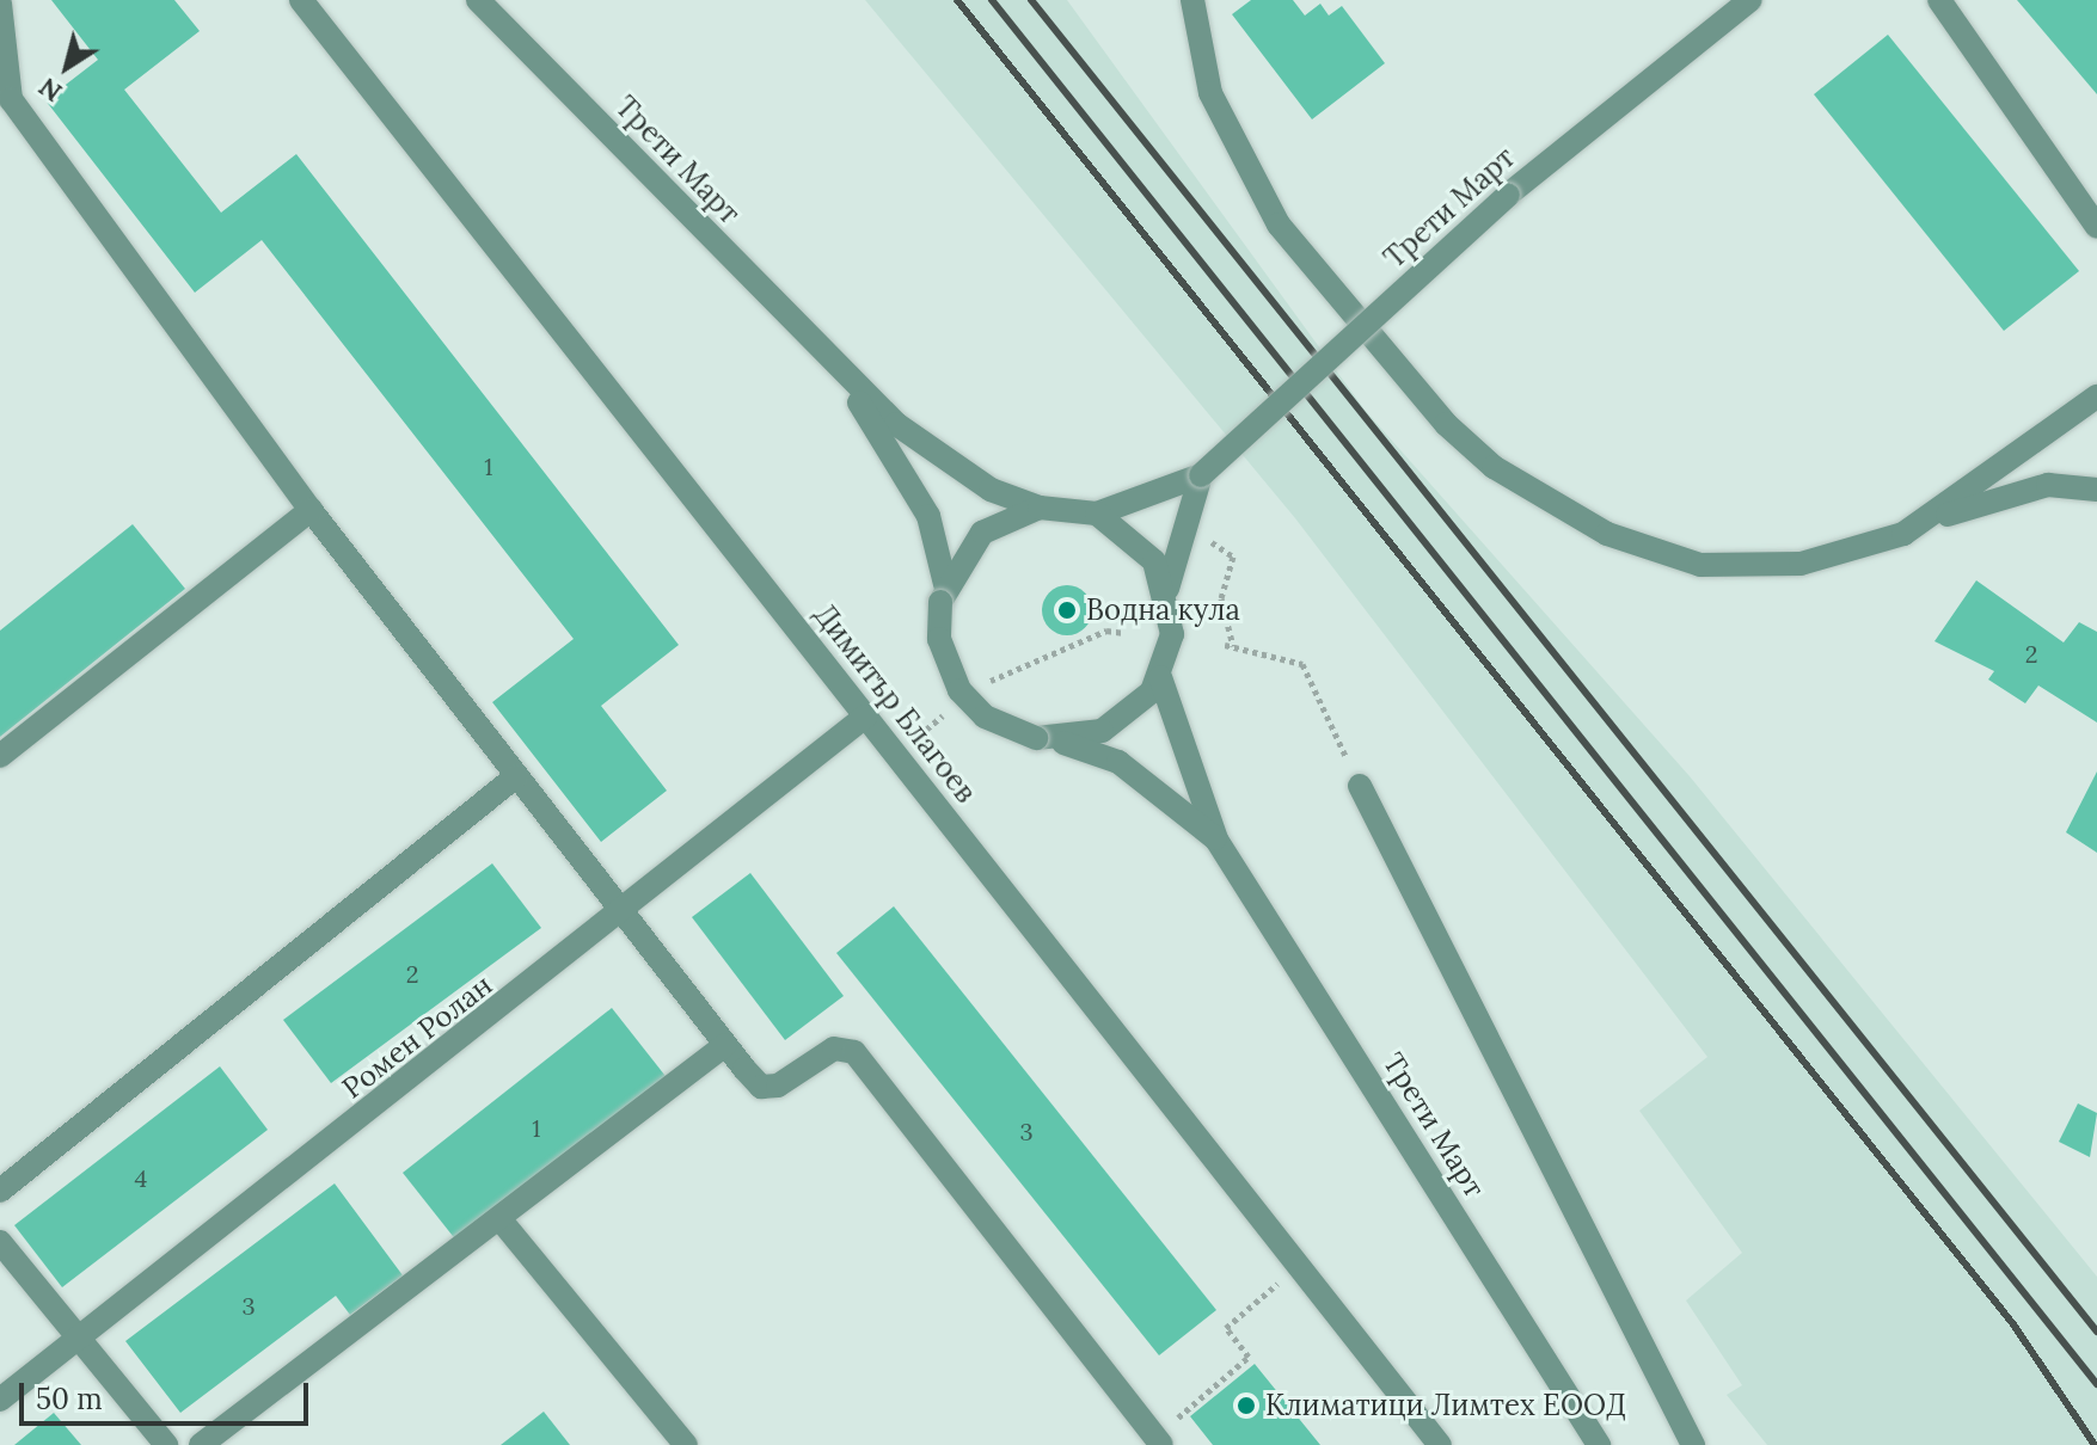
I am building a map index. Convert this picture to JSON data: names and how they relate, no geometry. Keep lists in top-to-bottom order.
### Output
{
  "streets": {
    "street": ["Трети Март", "Димитър Благоев", "Ромен Ролан"]
  },
  "crossings": [
    ["Димитър Благоев", "Ромен Ролан"]
  ],
  "places": ["Водна кула", "Климатици Лимтех ЕООД"],
  "house_numbers": [
    "1",
    "2",
    "2",
    "1",
    "3",
    "4",
    "3"
  ],
  "scale_bar": "50 m",
  "north": "bottom left"
}
